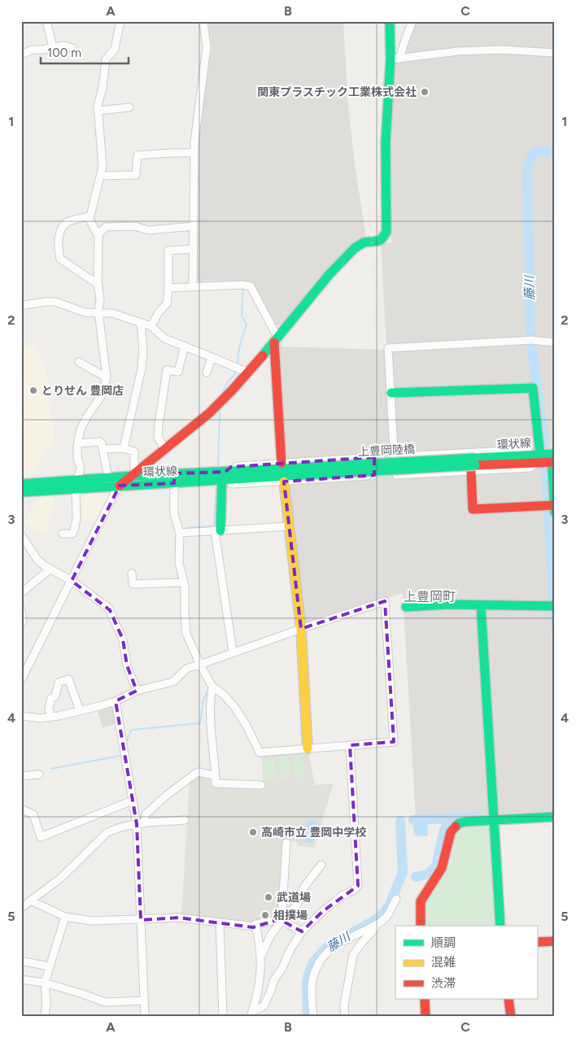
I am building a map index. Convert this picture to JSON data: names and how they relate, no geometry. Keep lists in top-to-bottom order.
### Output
{
  "streets": {
    "street": ["環状線", "上豊岡陸橋"]
  },
  "crossings": [
    ["環状線", "上豊岡陸橋"]
  ],
  "districts": ["上豊岡町"],
  "water": ["藤川"],
  "places": [
    "関東プラスチック工業株式会社",
    "とりせん 豊岡店",
    "高崎市立 豊岡中学校",
    "武道場",
    "相撲場"
  ],
  "legend": ["順調", "混雑", "渋滞"],
  "scale_bar": "100 m",
  "grid": {
    "columns": ["A", "B", "C"],
    "rows": [
      "1",
      "2",
      "3",
      "4",
      "5"
    ]
  }
}
